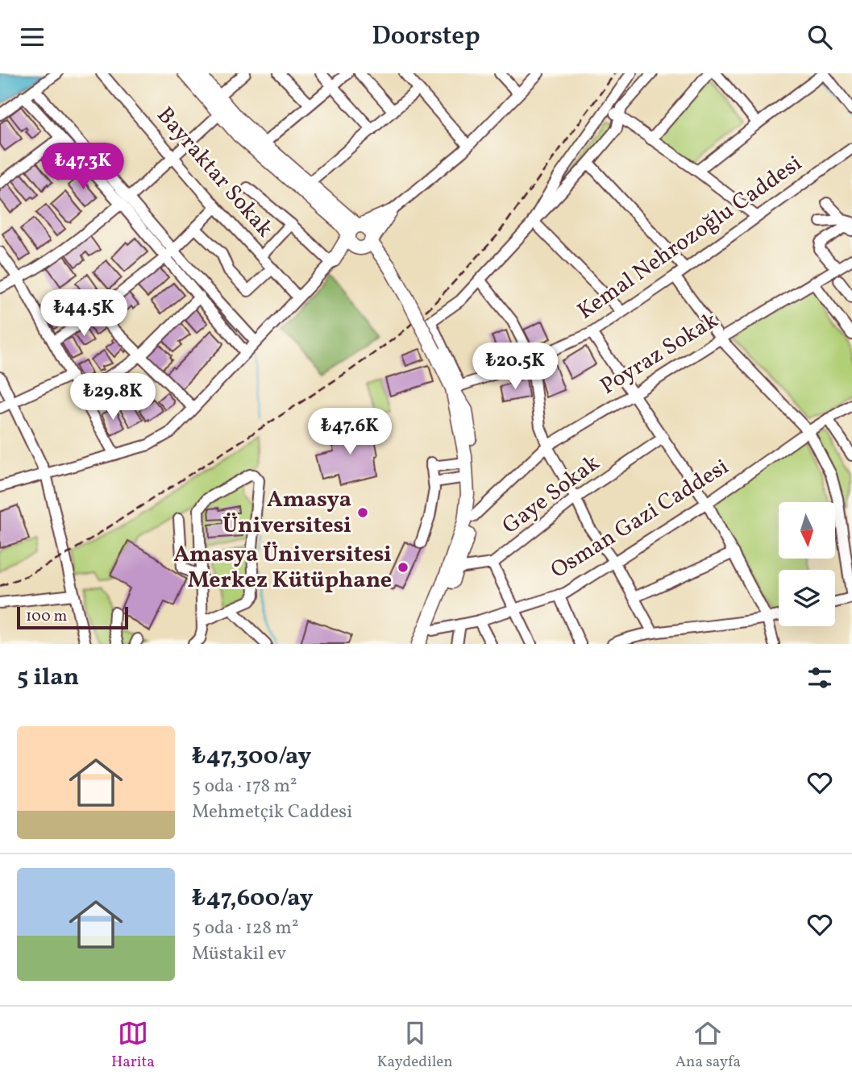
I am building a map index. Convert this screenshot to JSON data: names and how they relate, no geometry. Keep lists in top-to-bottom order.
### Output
{
  "streets": {
    "street": [
      "Bayraktar Sokak",
      "Kemal Nehrozoğlu Caddesi",
      "Poyraz Sokak",
      "Gaye Sokak",
      "Osman Gazi Caddesi"
    ]
  },
  "places": ["Amasya Üniversitesi", "Amasya Üniversitesi Merkez Kütüphane"],
  "scale_bar": "100 m",
  "north": "bottom",
  "page": {
    "header": "Doorstep",
    "price": [
      "₺47.3K",
      "₺44.5K",
      "₺20.5K",
      "₺29.8K",
      "₺47.6K"
    ],
    "scale": "100 m",
    "heading": "5 ilan",
    "list": [
      {
        "name": "₺47,300/ay",
        "note": "5 oda · 178 m² · Mehmetçik Caddesi"
      },
      {
        "name": "₺47,600/ay",
        "note": "5 oda · 128 m² · Müstakil ev"
      }
    ],
    "tabs": ["Harita", "Kaydedilen", "Ana sayfa"]
  }
}
